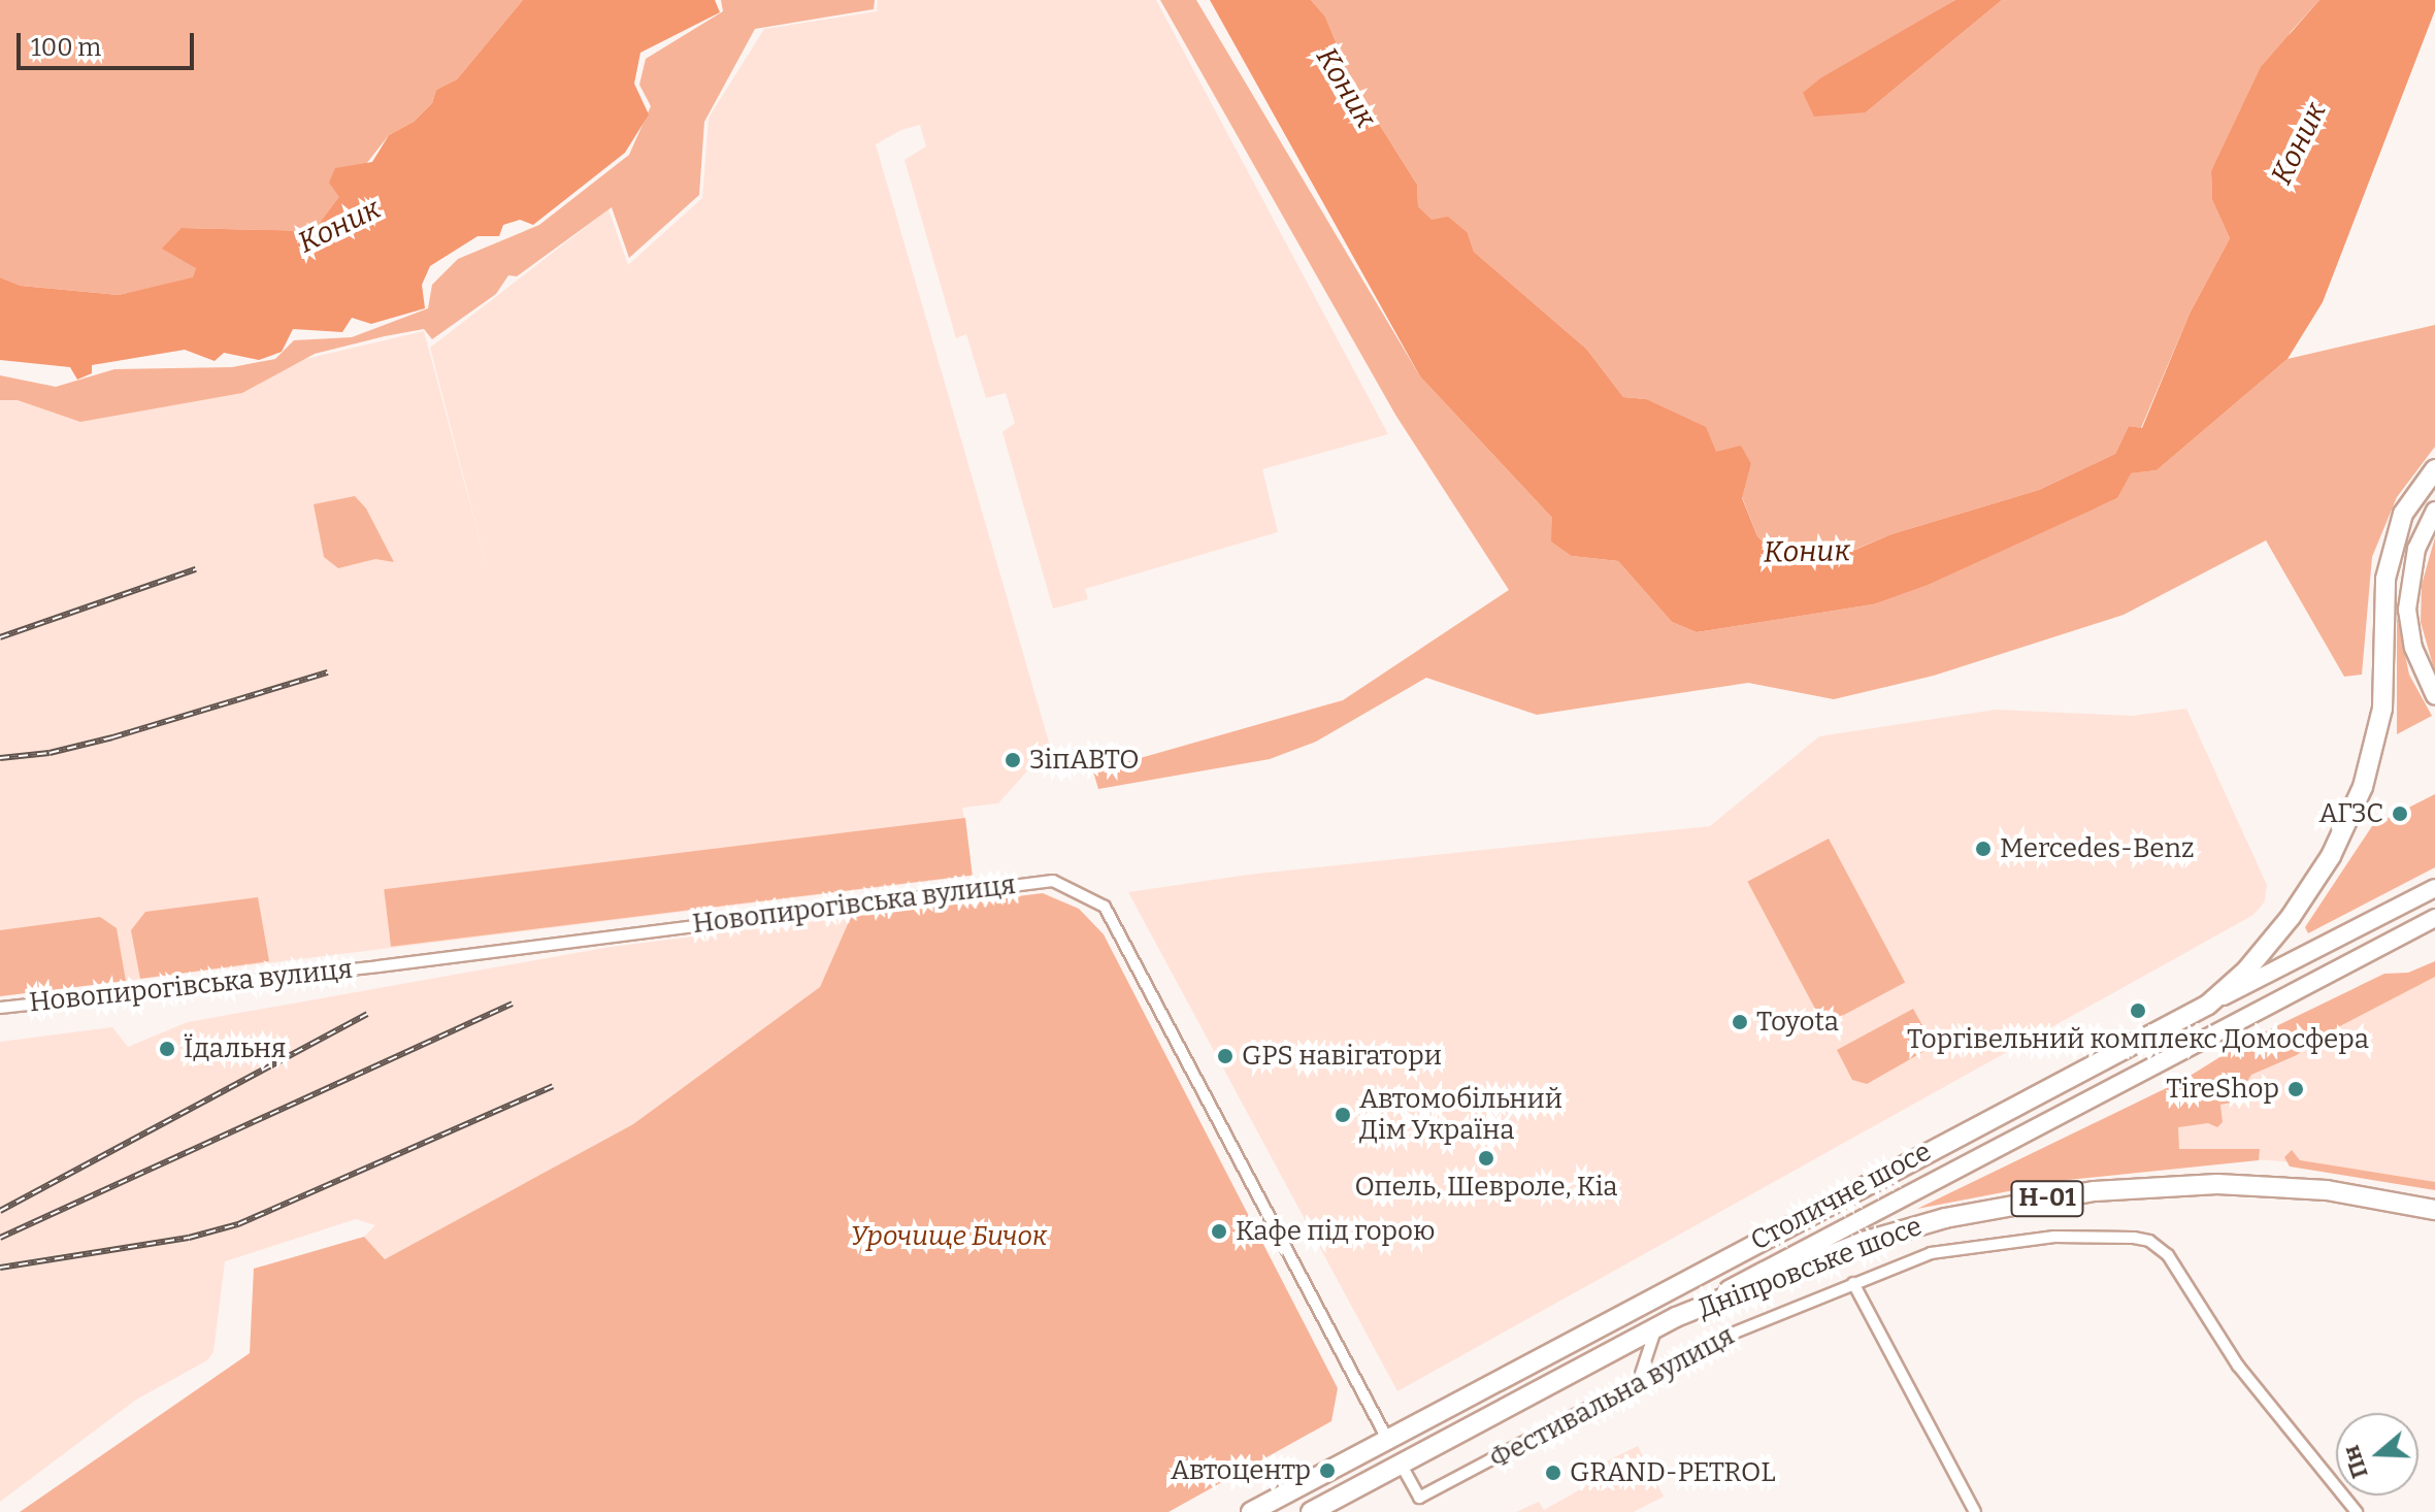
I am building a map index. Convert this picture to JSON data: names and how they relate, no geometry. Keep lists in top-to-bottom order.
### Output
{
  "streets": {
    "highway": ["Столичне шосе", "Н-01", "Дніпровське шосе"],
    "street": ["Новопирогівська вулиця", "Фестивальна вулиця"]
  },
  "crossings": [
    ["Новопирогівська вулиця", "Столичне шосе"],
    ["Столичне шосе", "Дніпровське шосе"],
    ["Столичне шосе", "Фестивальна вулиця"]
  ],
  "water": ["Коник"],
  "parks": ["Урочище Бичок"],
  "places": [
    "ЗіпАВТО",
    "АГЗС",
    "Mercedes-Benz",
    "Торгівельний комплекс Домосфера",
    "Toyota",
    "Їдальня",
    "GPS навігатори",
    "TireShop",
    "Автомобільний Дім Україна",
    "Опель, Шевроле, Кіа",
    "Кафе під горою",
    "Автоцентр",
    "GRAND-PETROL"
  ],
  "scale_bar": "100 m",
  "north": "left"
}
